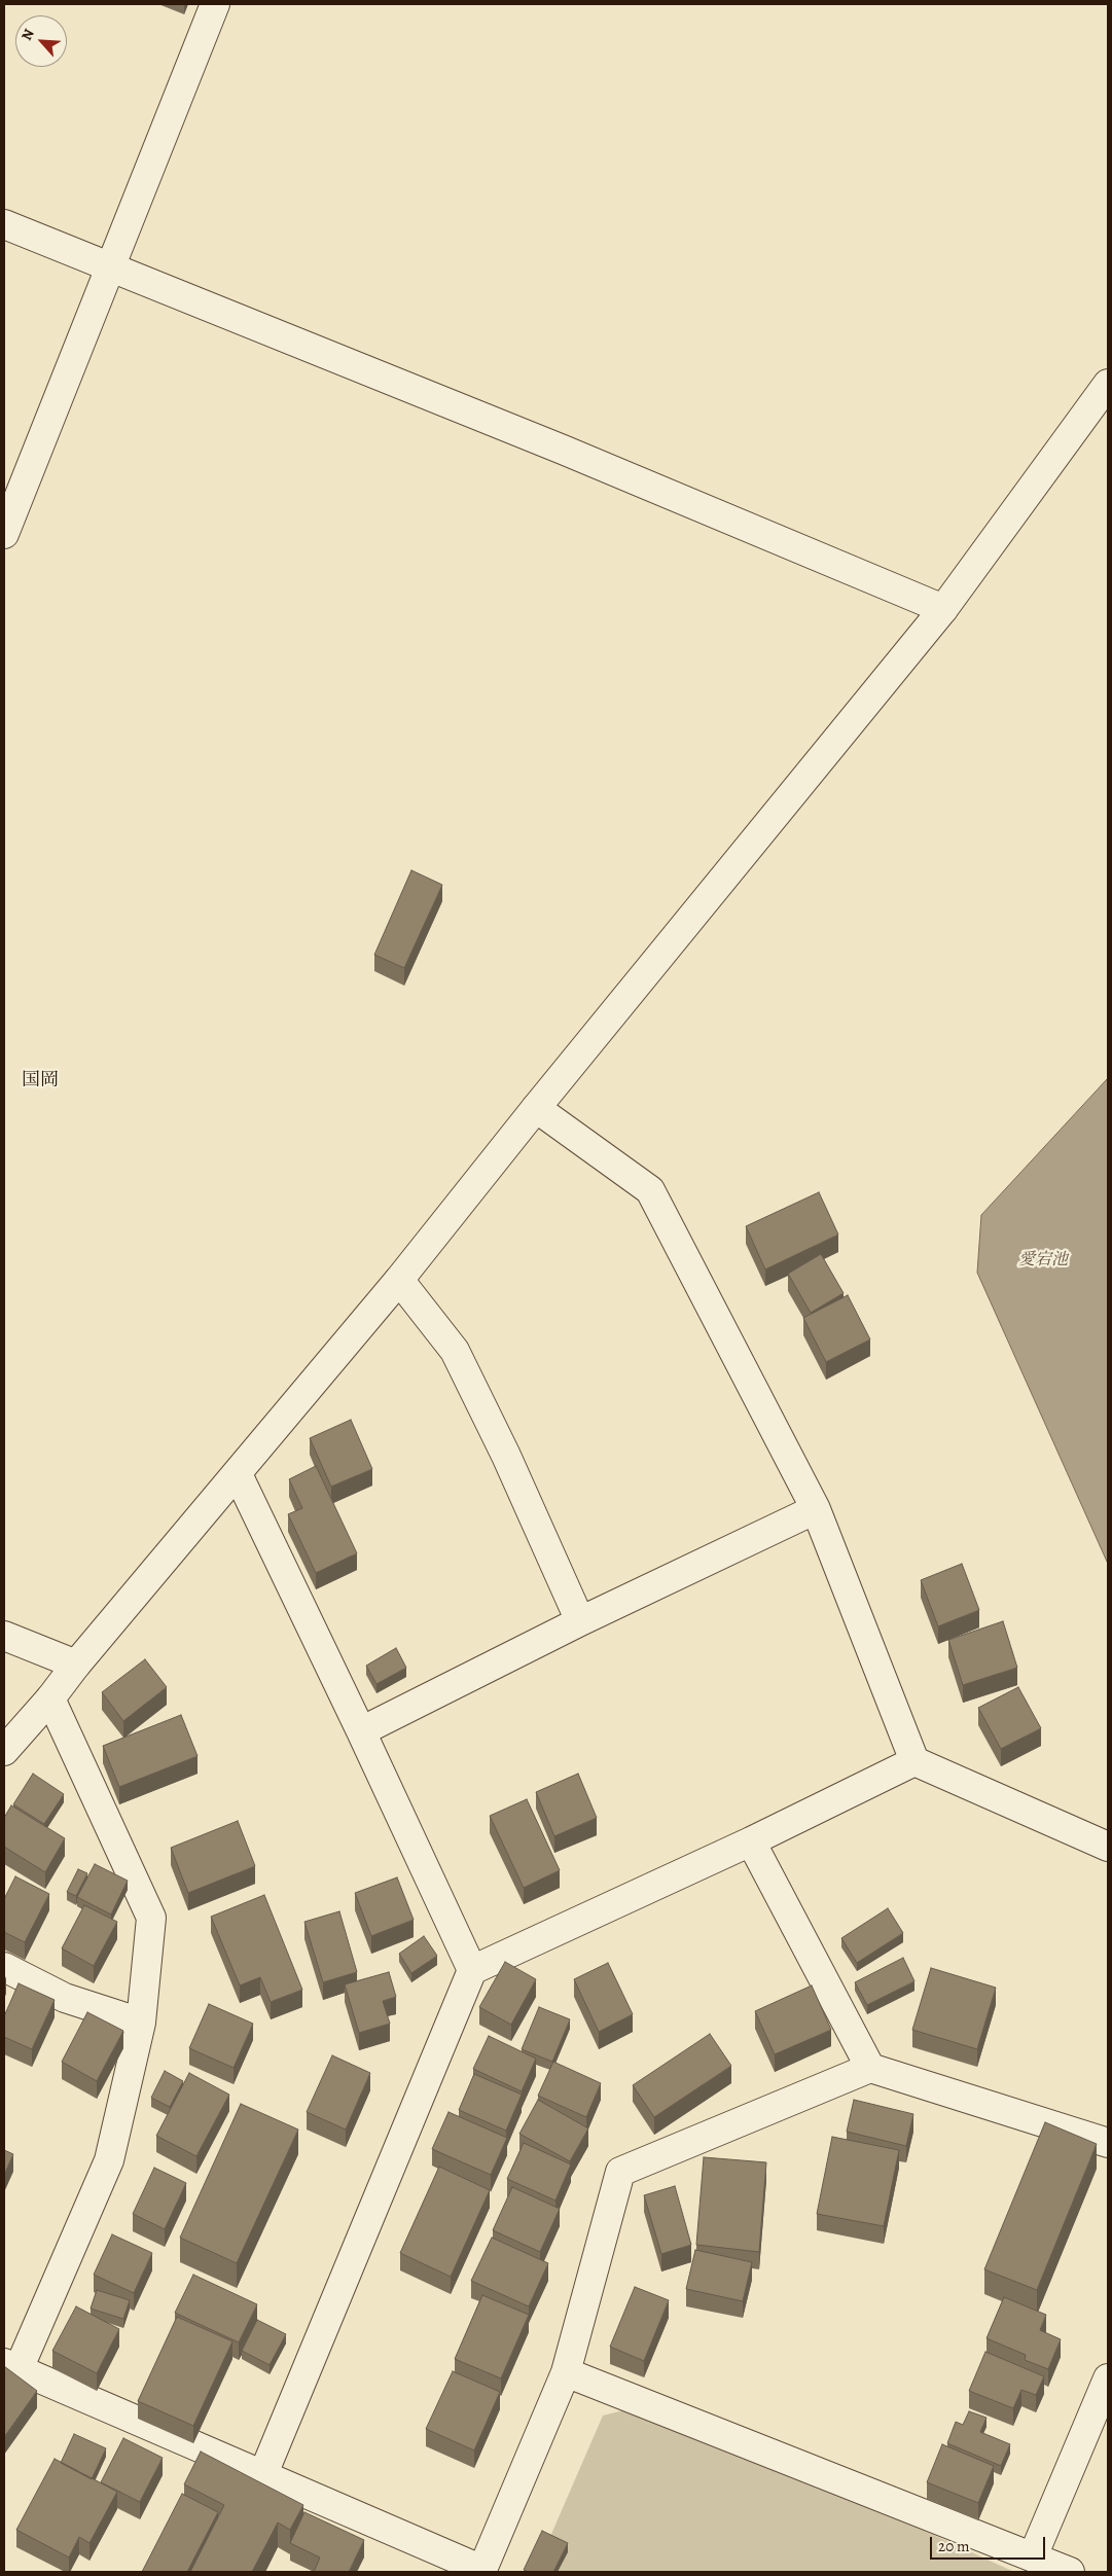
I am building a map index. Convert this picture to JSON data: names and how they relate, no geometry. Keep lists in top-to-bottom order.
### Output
{
  "districts": ["国岡"],
  "water": ["愛宕池"],
  "scale_bar": "20 m",
  "north": "top left"
}
